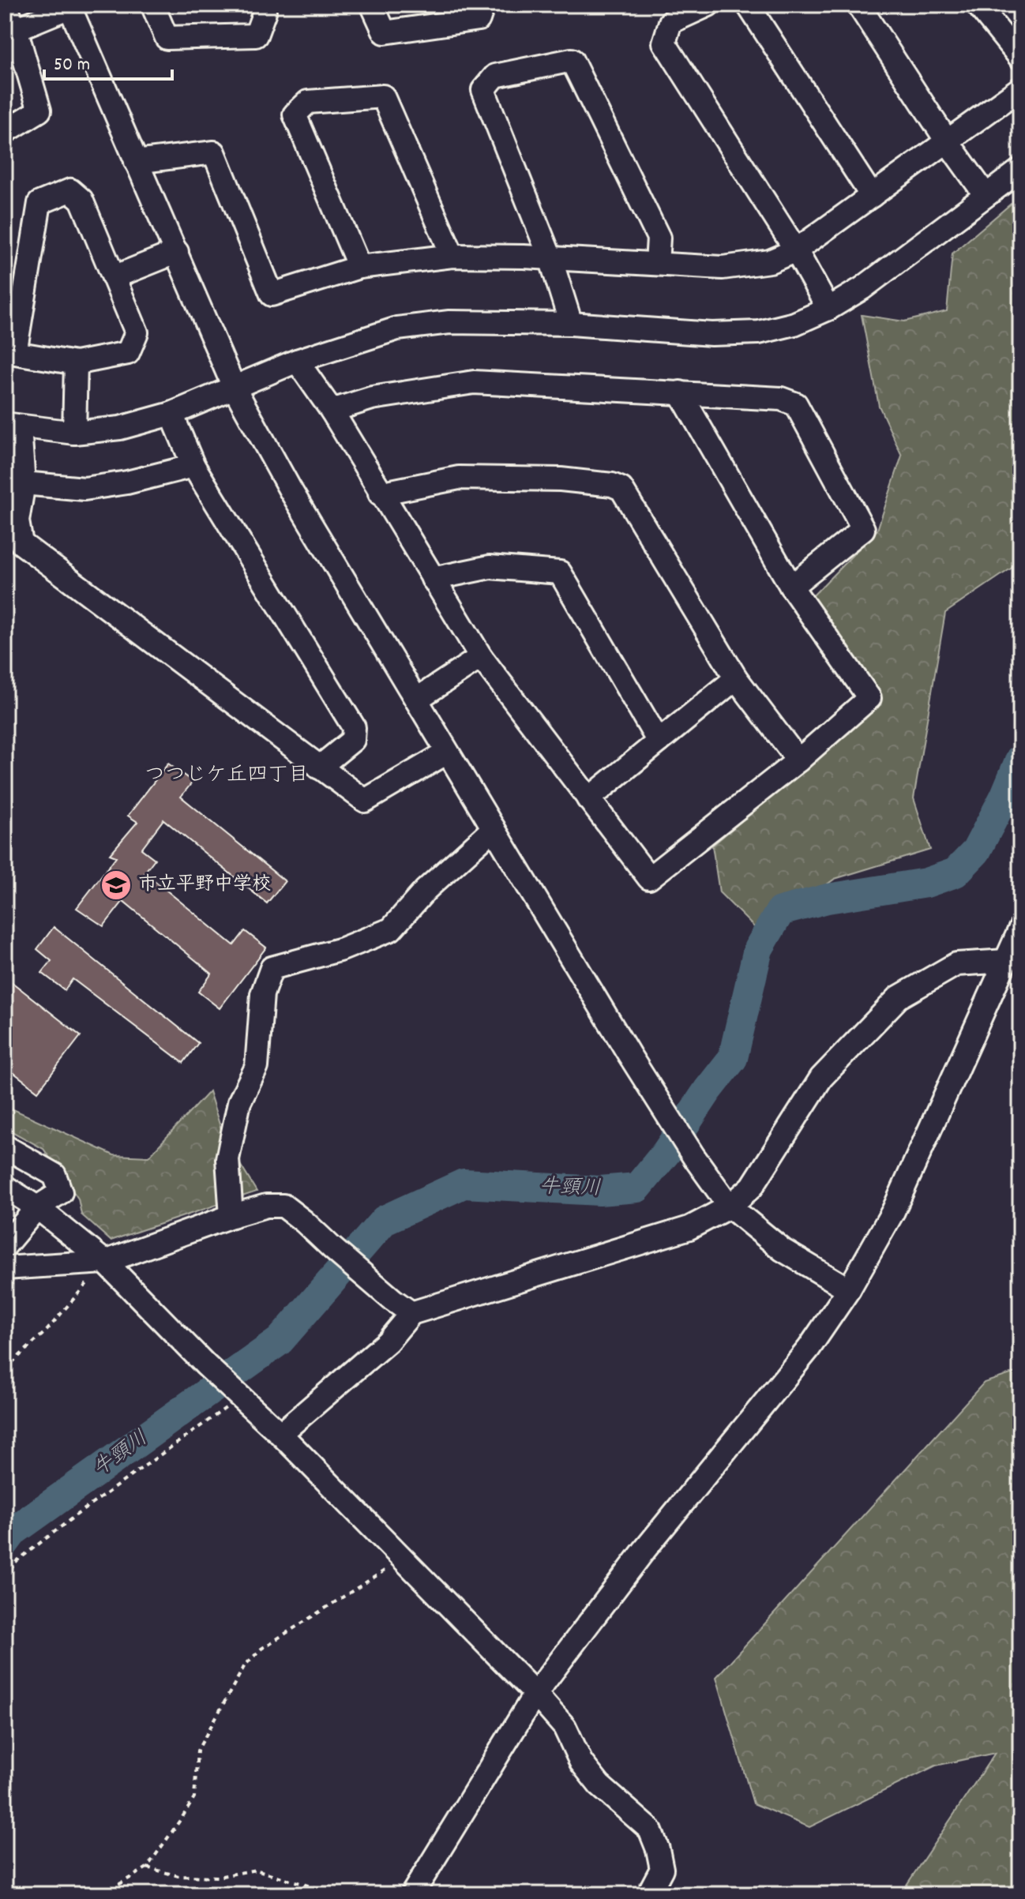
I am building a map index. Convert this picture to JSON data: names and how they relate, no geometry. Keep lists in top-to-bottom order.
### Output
{
  "districts": ["つつじケ丘四丁目"],
  "water": ["牛頸川"],
  "places": {
    "school or university": ["市立平野中学校"]
  },
  "scale_bar": "50 m"
}
